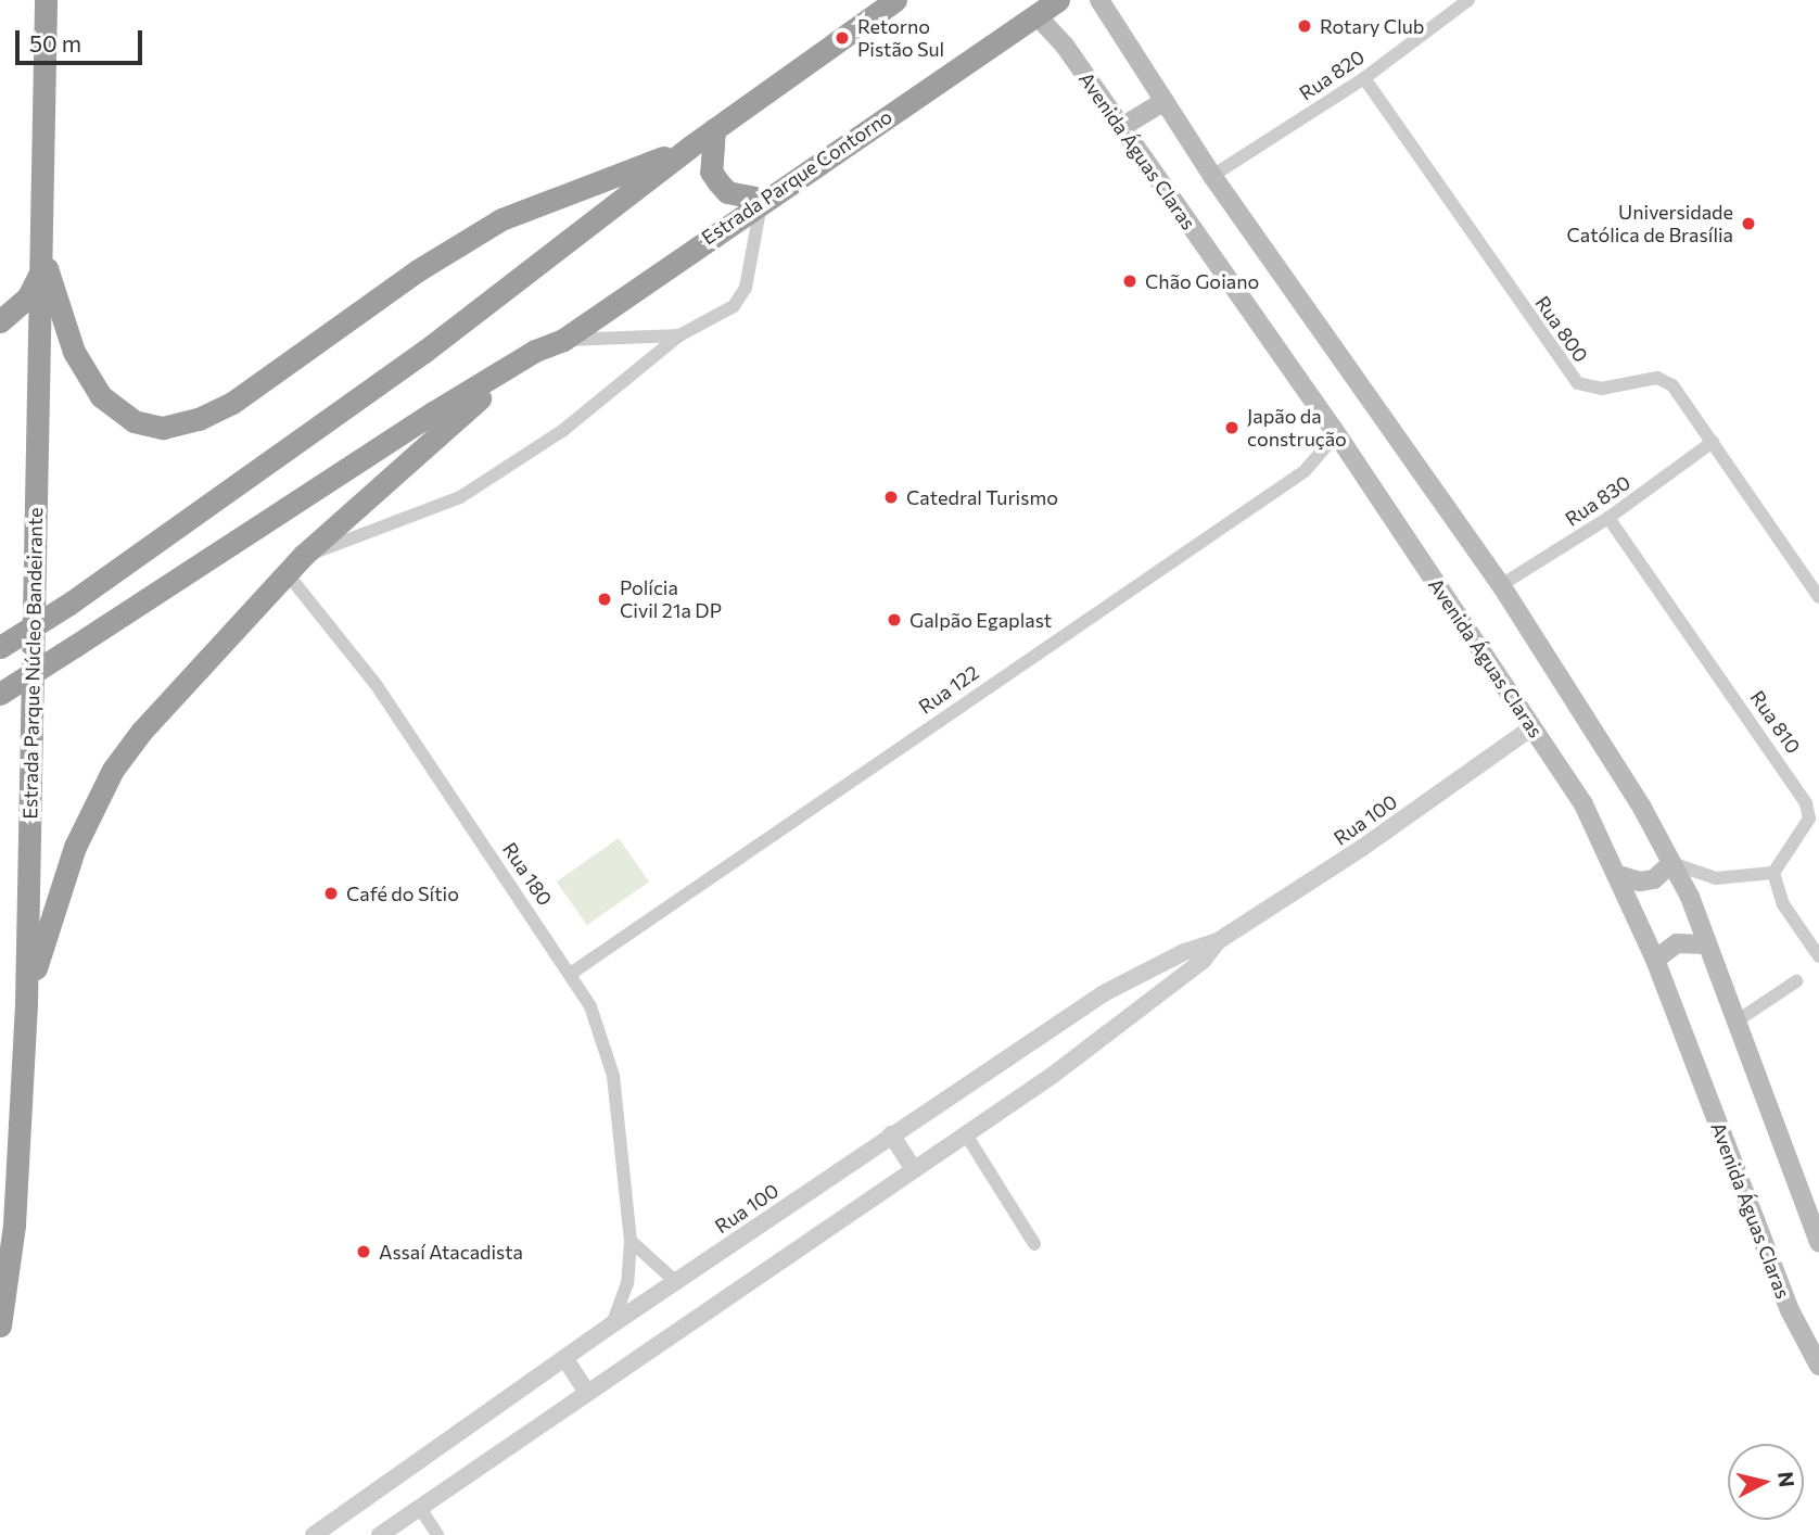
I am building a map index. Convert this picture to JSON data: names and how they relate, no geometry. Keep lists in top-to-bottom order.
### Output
{
  "streets": {
    "highway": ["Estrada Parque Contorno", "Estrada Parque Núcleo Bandeirante"],
    "main road": ["Avenida Águas Claras"],
    "street": [
      "Rua 820",
      "Rua 800",
      "Rua 830",
      "Rua 122",
      "Rua 810",
      "Rua 100",
      "Rua 180"
    ]
  },
  "crossings": [
    ["Rua 820", "Rua 800"],
    ["Avenida Águas Claras", "Estrada Parque Contorno"],
    ["Avenida Águas Claras", "Rua 122"],
    ["Avenida Águas Claras", "Rua 100"],
    ["Rua 800", "Rua 830"],
    ["Rua 830", "Rua 810"],
    ["Rua 122", "Rua 180"],
    ["Rua 100", "Rua 180"]
  ],
  "places": [
    "Rotary Club",
    "Retorno Pistão Sul",
    "Universidade Católica de Brasília",
    "Chão Goiano",
    "Japão da construção",
    "Catedral Turismo",
    "Polícia Civil 21a DP",
    "Galpão Egaplast",
    "Café do Sítio",
    "Assaí Atacadista"
  ],
  "scale_bar": "50 m",
  "north": "right"
}
